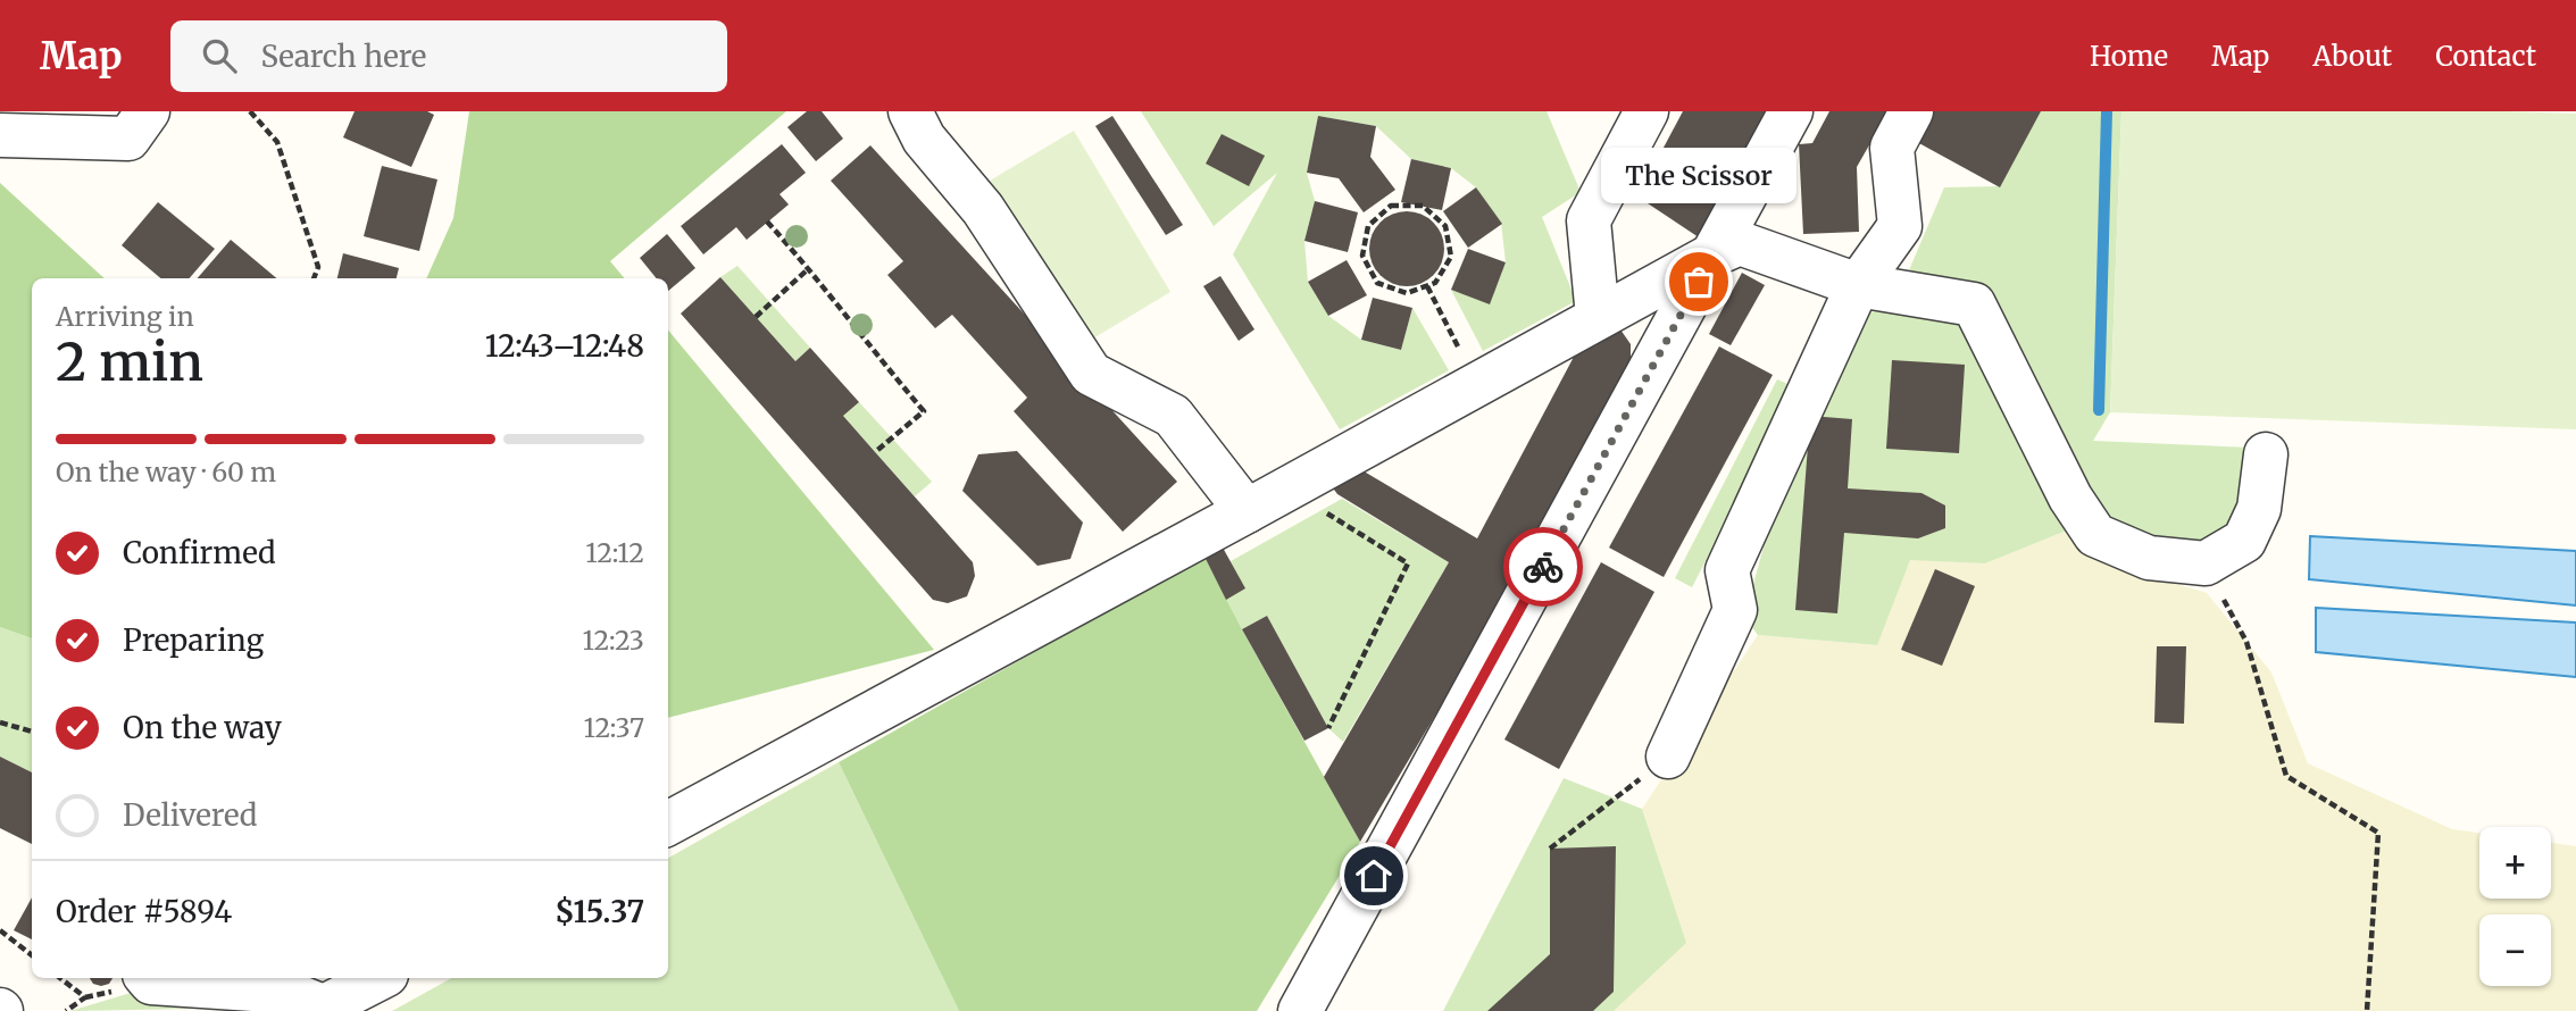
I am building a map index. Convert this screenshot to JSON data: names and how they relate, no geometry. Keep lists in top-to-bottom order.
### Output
{
  "places": ["The Scissor"],
  "page": {
    "header": "Map",
    "search": "Search here",
    "nav": [
      "Home",
      "Map",
      "About",
      "Contact"
    ],
    "bubble": "The Scissor",
    "heading": ["2 min", "Arriving in", "12:43–12:48"],
    "panel": ["Order #5894", "$15.37"],
    "bar": "On the way · 60 m",
    "list": [
      ["Confirmed", "12:12"],
      ["Preparing", "12:23"],
      ["On the way", "12:37"],
      "Delivered"
    ],
    "map_buttons": ["+", "−"]
  }
}
